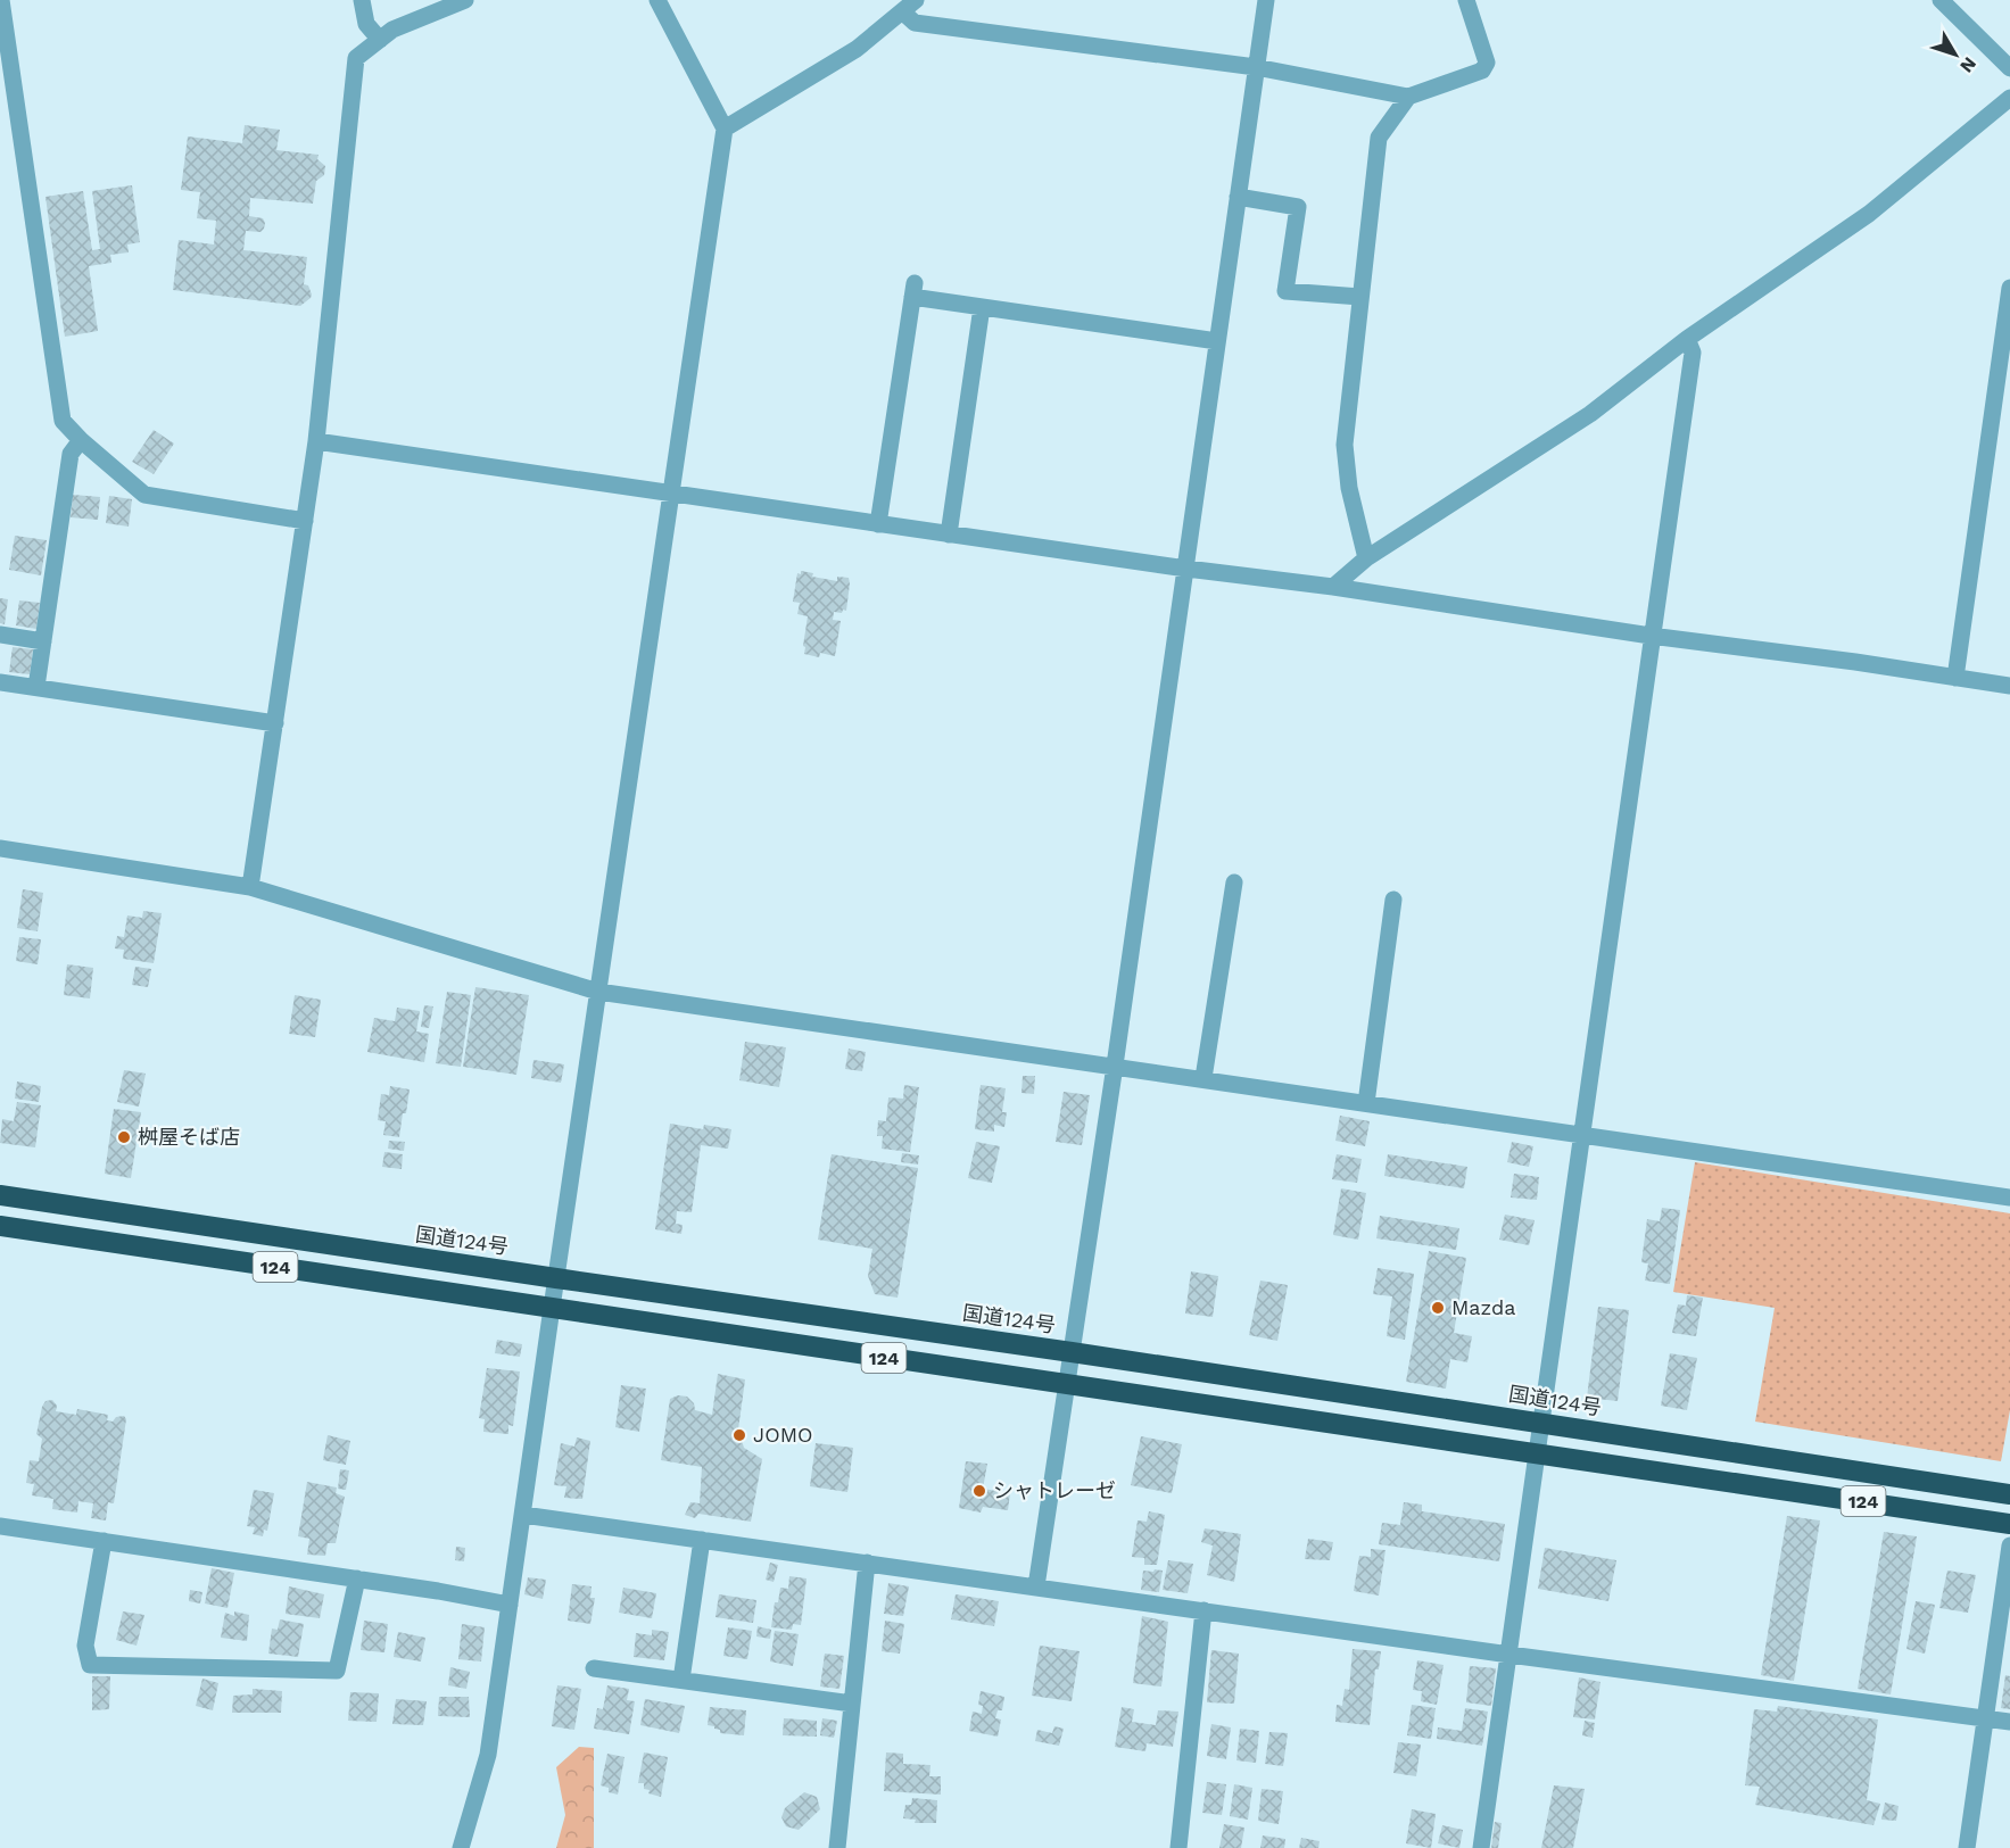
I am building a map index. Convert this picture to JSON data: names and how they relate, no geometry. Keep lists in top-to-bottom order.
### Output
{
  "streets": {
    "highway": ["国道124号", "124"]
  },
  "places": [
    "桝屋そば店",
    "Mazda",
    "JOMO",
    "シャトレーゼ"
  ],
  "north": "bottom right"
}
